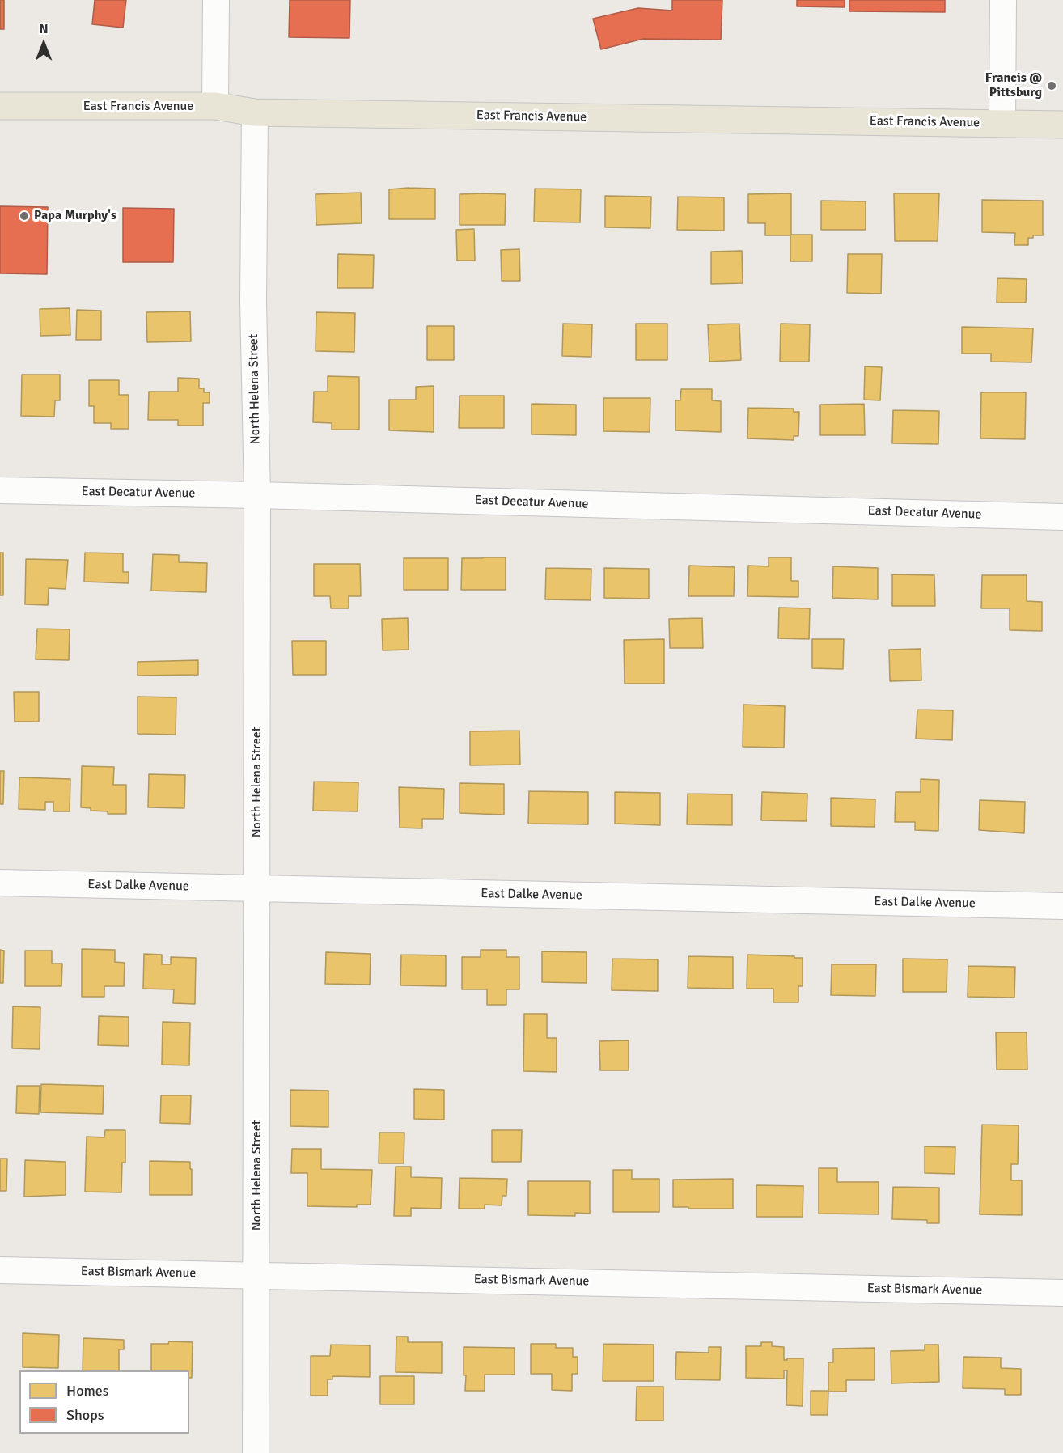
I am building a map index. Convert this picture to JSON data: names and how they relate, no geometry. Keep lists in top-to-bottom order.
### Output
{
  "streets": {
    "main road": ["East Francis Avenue"],
    "street": [
      "North Helena Street",
      "East Decatur Avenue",
      "East Dalke Avenue",
      "East Bismark Avenue"
    ]
  },
  "crossings": [
    ["East Francis Avenue", "North Helena Street"],
    ["North Helena Street", "East Decatur Avenue"],
    ["North Helena Street", "East Dalke Avenue"],
    ["North Helena Street", "East Bismark Avenue"]
  ],
  "places": ["Francis @ Pittsburg", "Papa Murphy's"],
  "legend": ["Homes", "Shops"],
  "north": "top"
}
